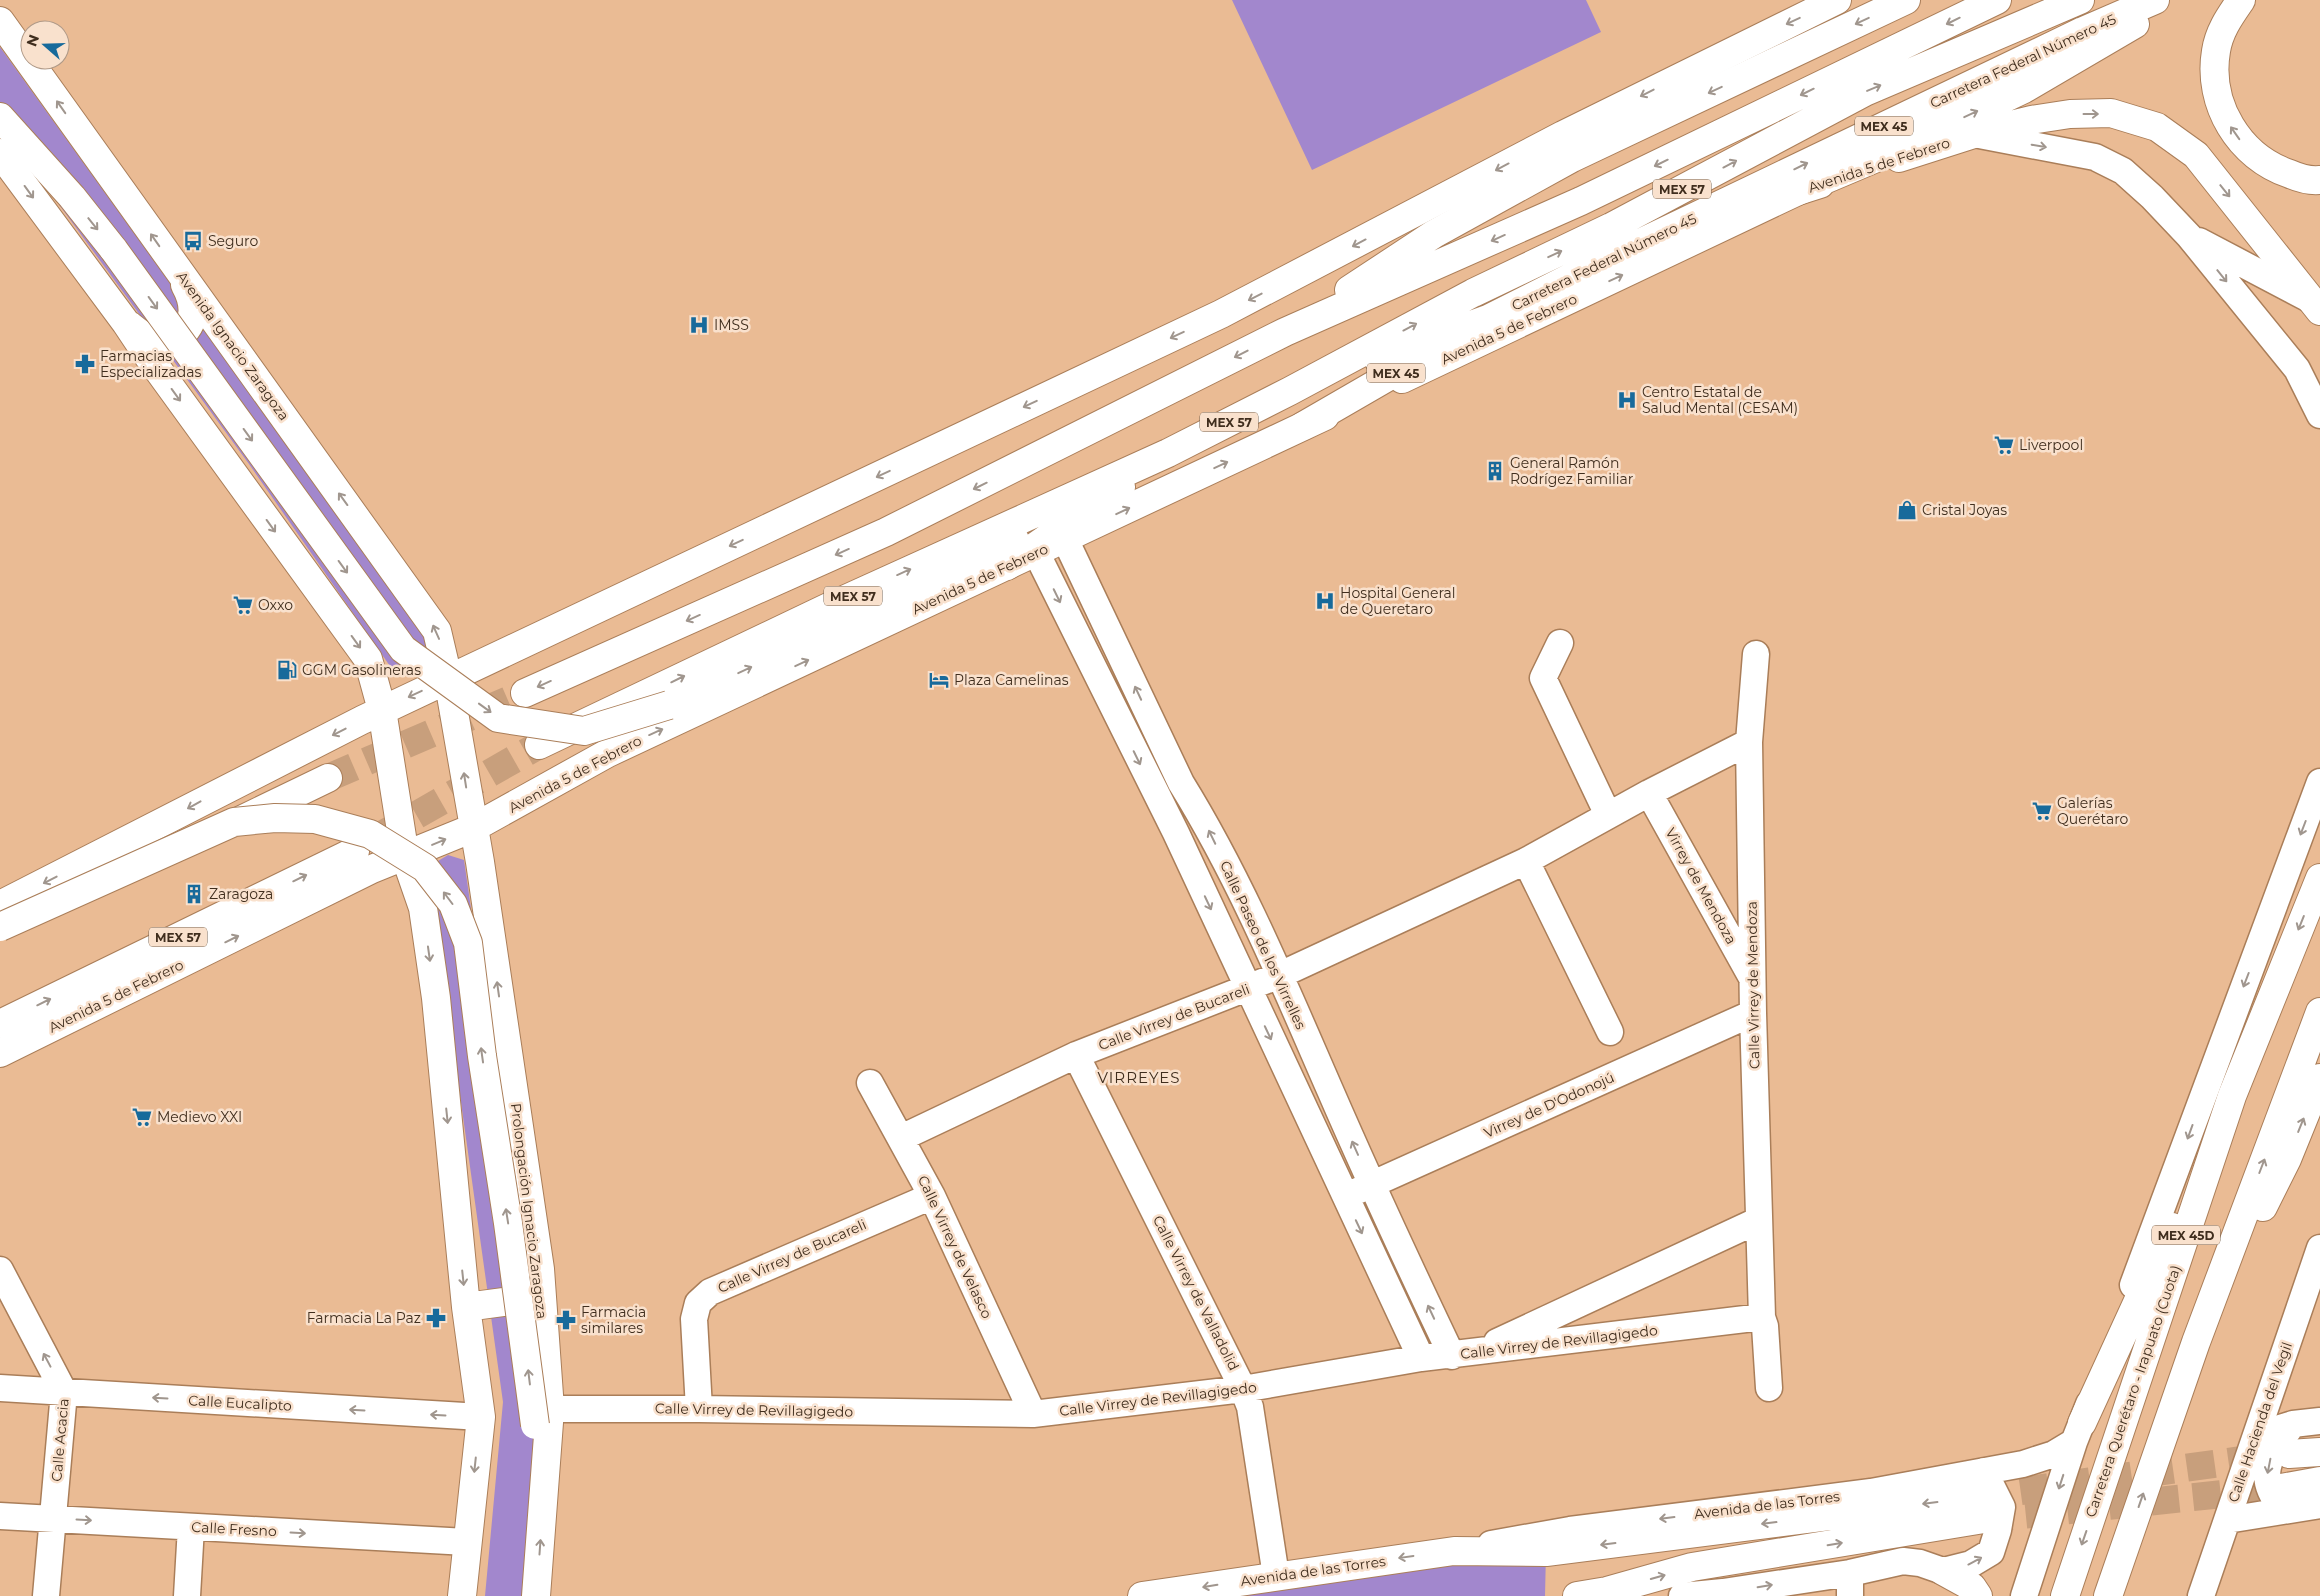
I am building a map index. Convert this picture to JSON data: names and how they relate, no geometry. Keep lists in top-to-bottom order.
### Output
{
  "streets": {
    "main road": [
      "Carretera Federal Número 45",
      "MEX 45",
      "Avenida 5 de Febrero",
      "MEX 57",
      "Avenida Ignacio Zaragoza",
      "Prolongación Ignacio Zaragoza",
      "MEX 45D",
      "Carretera Querétaro - Irapuato (Cuota)",
      "Avenida de las Torres"
    ],
    "street": [
      "Virrey de Mendoza",
      "Calle Paseo de los Virrelles",
      "Calle Virrey de Mendoza",
      "Calle Virrey de Bucareli",
      "Virrey de D'Odonojú",
      "Calle Virrey de Velasco",
      "Calle Virrey de Valladolid",
      "Calle Virrey de Revillagigedo",
      "Calle Eucalipto",
      "Calle Hacienda del Vegil",
      "Calle Acacia",
      "Calle Fresno"
    ]
  },
  "crossings": [
    ["Carretera Federal Número 45", "MEX 45"],
    ["Carretera Federal Número 45", "MEX 57"],
    ["MEX 45", "Avenida 5 de Febrero"],
    ["Avenida 5 de Febrero", "MEX 57"],
    ["Avenida 5 de Febrero", "Avenida Ignacio Zaragoza"],
    ["Avenida 5 de Febrero", "Calle Paseo de los Virrelles"],
    ["Avenida 5 de Febrero", "Prolongación Ignacio Zaragoza"],
    ["Avenida Ignacio Zaragoza", "Prolongación Ignacio Zaragoza"],
    ["Virrey de Mendoza", "Calle Virrey de Mendoza"],
    ["Virrey de Mendoza", "Calle Virrey de Bucareli"],
    ["Calle Paseo de los Virrelles", "Calle Virrey de Bucareli"],
    ["Calle Paseo de los Virrelles", "Virrey de D'Odonojú"],
    ["Calle Paseo de los Virrelles", "Calle Virrey de Revillagigedo"],
    ["Calle Virrey de Mendoza", "Calle Virrey de Bucareli"],
    ["Calle Virrey de Mendoza", "Virrey de D'Odonojú"],
    ["Calle Virrey de Mendoza", "Calle Virrey de Revillagigedo"],
    ["Calle Virrey de Bucareli", "Calle Virrey de Velasco"],
    ["Calle Virrey de Bucareli", "Calle Virrey de Valladolid"],
    ["Calle Virrey de Bucareli", "Calle Virrey de Revillagigedo"],
    ["Prolongación Ignacio Zaragoza", "Calle Virrey de Revillagigedo"],
    ["Calle Virrey de Velasco", "Calle Virrey de Revillagigedo"],
    ["Calle Virrey de Valladolid", "Calle Virrey de Revillagigedo"],
    ["Calle Virrey de Valladolid", "Avenida de las Torres"],
    ["Calle Eucalipto", "Calle Acacia"],
    ["Calle Acacia", "Calle Fresno"]
  ],
  "one_way": ["Calle Eucalipto", "Calle Fresno"],
  "districts": ["VIRREYES"],
  "places": {
    "bus stop": ["Seguro"],
    "hospital": ["IMSS", "Centro Estatal de Salud Mental (CESAM)", "Hospital General de Queretaro"],
    "pharmacy": ["Farmacias Especializadas", "Farmacia La Paz", "Farmacia similares"],
    "supermarket": [
      "Liverpool",
      "Oxxo",
      "Galerías Querétaro",
      "Medievo XXI"
    ],
    "building": ["General Ramón Rodrígez Familiar", "Zaragoza"],
    "shop": ["Cristal Joyas"],
    "fuel station": ["GGM Gasolineras"],
    "hotel": ["Plaza Camelinas"]
  },
  "north": "left"
}
